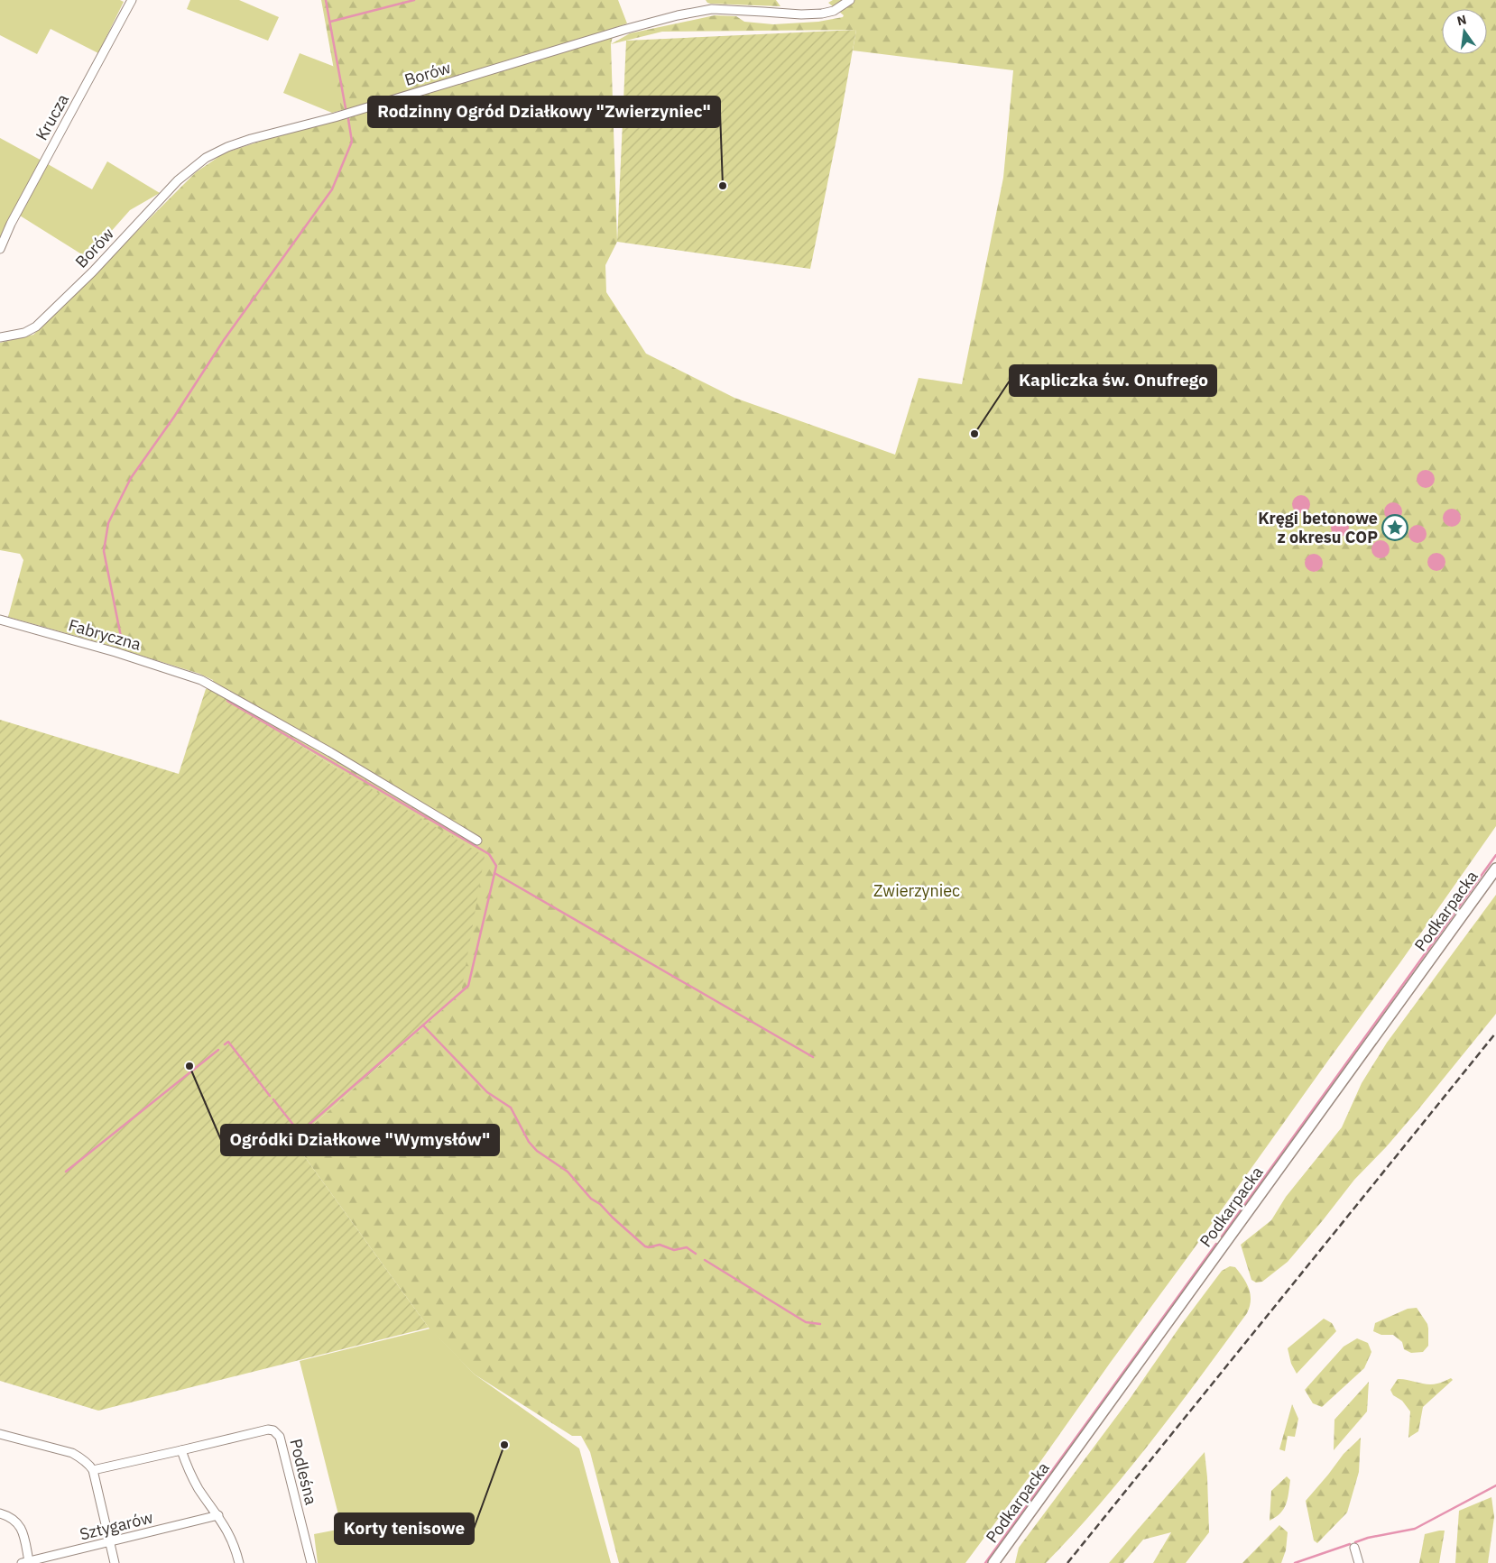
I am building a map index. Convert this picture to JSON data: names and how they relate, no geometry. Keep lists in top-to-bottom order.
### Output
{
  "streets": {
    "main road": ["Podkarpacka"],
    "street": [
      "Borów",
      "Krucza",
      "Fabryczna",
      "Podleśna",
      "Sztygarów"
    ]
  },
  "parks": ["Zwierzyniec"],
  "places": {
    "other": [
      "Rodzinny Ogród Działkowy \"Zwierzyniec\"",
      "Kapliczka św. Onufrego",
      "Ogródki Działkowe \"Wymysłów\"",
      "Korty tenisowe"
    ],
    "place": ["Kręgi betonowe z okresu COP"]
  },
  "north": "top"
}
